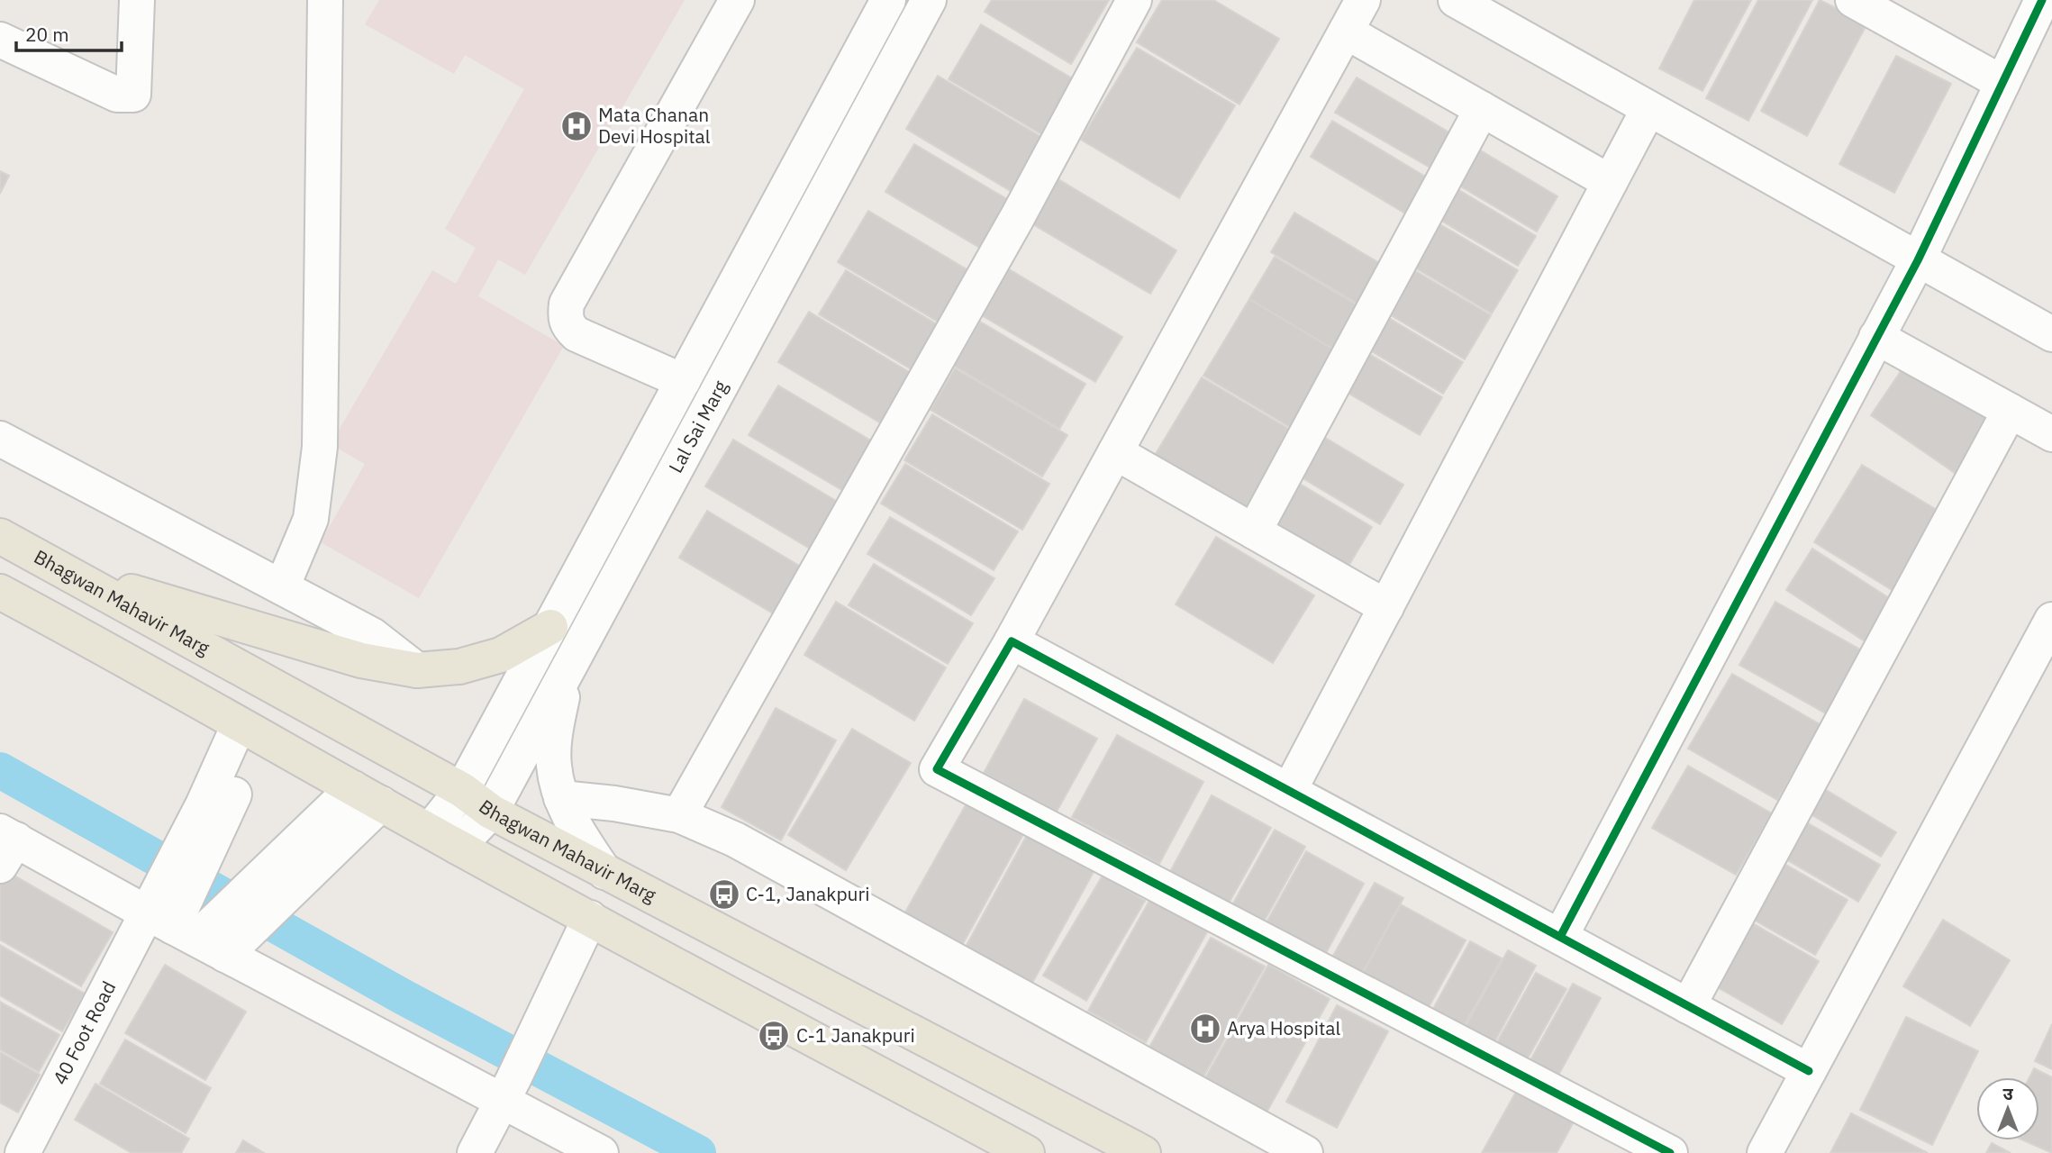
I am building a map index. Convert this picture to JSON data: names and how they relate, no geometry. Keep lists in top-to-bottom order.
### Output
{
  "streets": {
    "main road": ["Bhagwan Mahavir Marg"],
    "street": ["Lal Sai Marg", "40 Foot Road"]
  },
  "crossings": [
    ["Lal Sai Marg", "Bhagwan Mahavir Marg"]
  ],
  "places": {
    "hospital": ["Mata Chanan Devi Hospital", "Arya Hospital"],
    "bus stop": ["C-1, Janakpuri", "C-1 Janakpuri"]
  },
  "scale_bar": "20 m",
  "north": "top"
}
